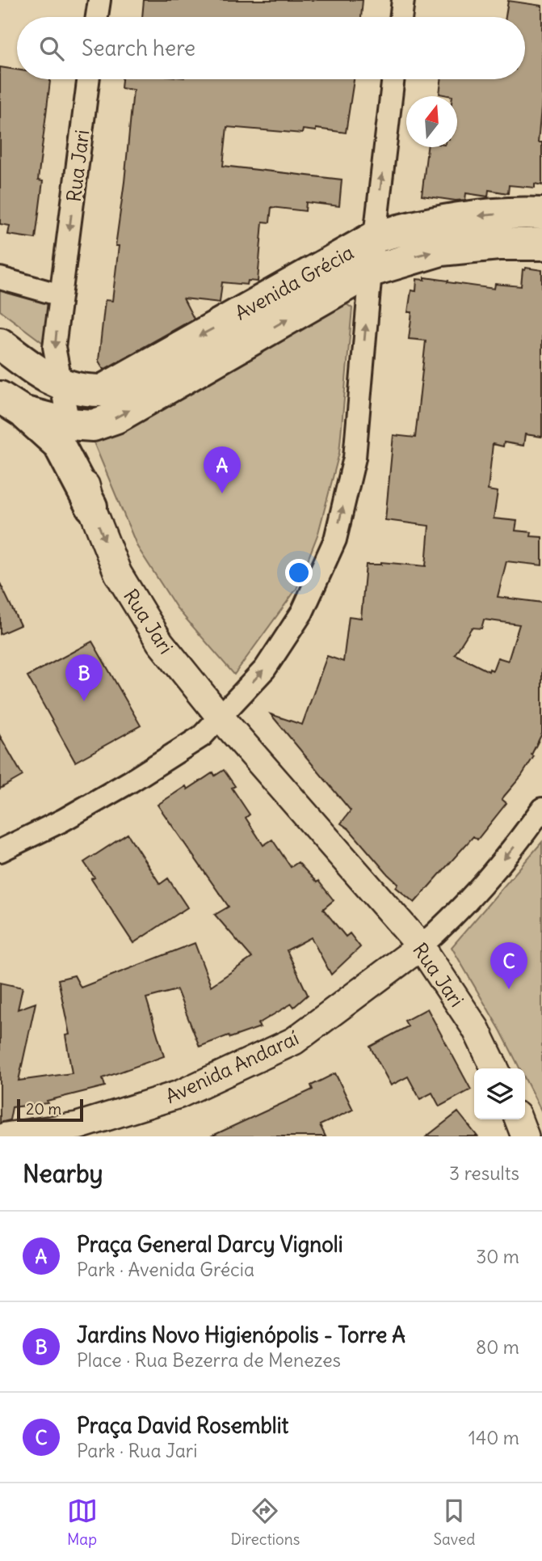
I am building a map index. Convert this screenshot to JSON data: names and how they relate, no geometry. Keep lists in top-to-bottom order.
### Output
{
  "streets": {
    "main road": ["Avenida Grécia"],
    "street": ["Rua Jari", "Avenida Andaraí"]
  },
  "crossings": [
    ["Rua Jari", "Avenida Grécia"],
    ["Rua Jari", "Avenida Andaraí"]
  ],
  "one_way": ["Rua Jari"],
  "scale_bar": "20 m",
  "north": "top",
  "page": {
    "search": "Search here",
    "pins": ["A", "B", "C"],
    "scale": "20 m",
    "heading": ["Nearby", "3 results"],
    "list": [
      {
        "mark": "A",
        "name": "Praça General Darcy Vignoli",
        "note": "Park · Avenida Grécia",
        "value": "30 m"
      },
      {
        "mark": "B",
        "name": "Jardins Novo Higienópolis - Torre A",
        "note": "Place · Rua Bezerra de Menezes",
        "value": "80 m"
      },
      {
        "mark": "C",
        "name": "Praça David Rosemblit",
        "note": "Park · Rua Jari",
        "value": "140 m"
      }
    ],
    "nav": ["Map", "Directions", "Saved"]
  }
}
